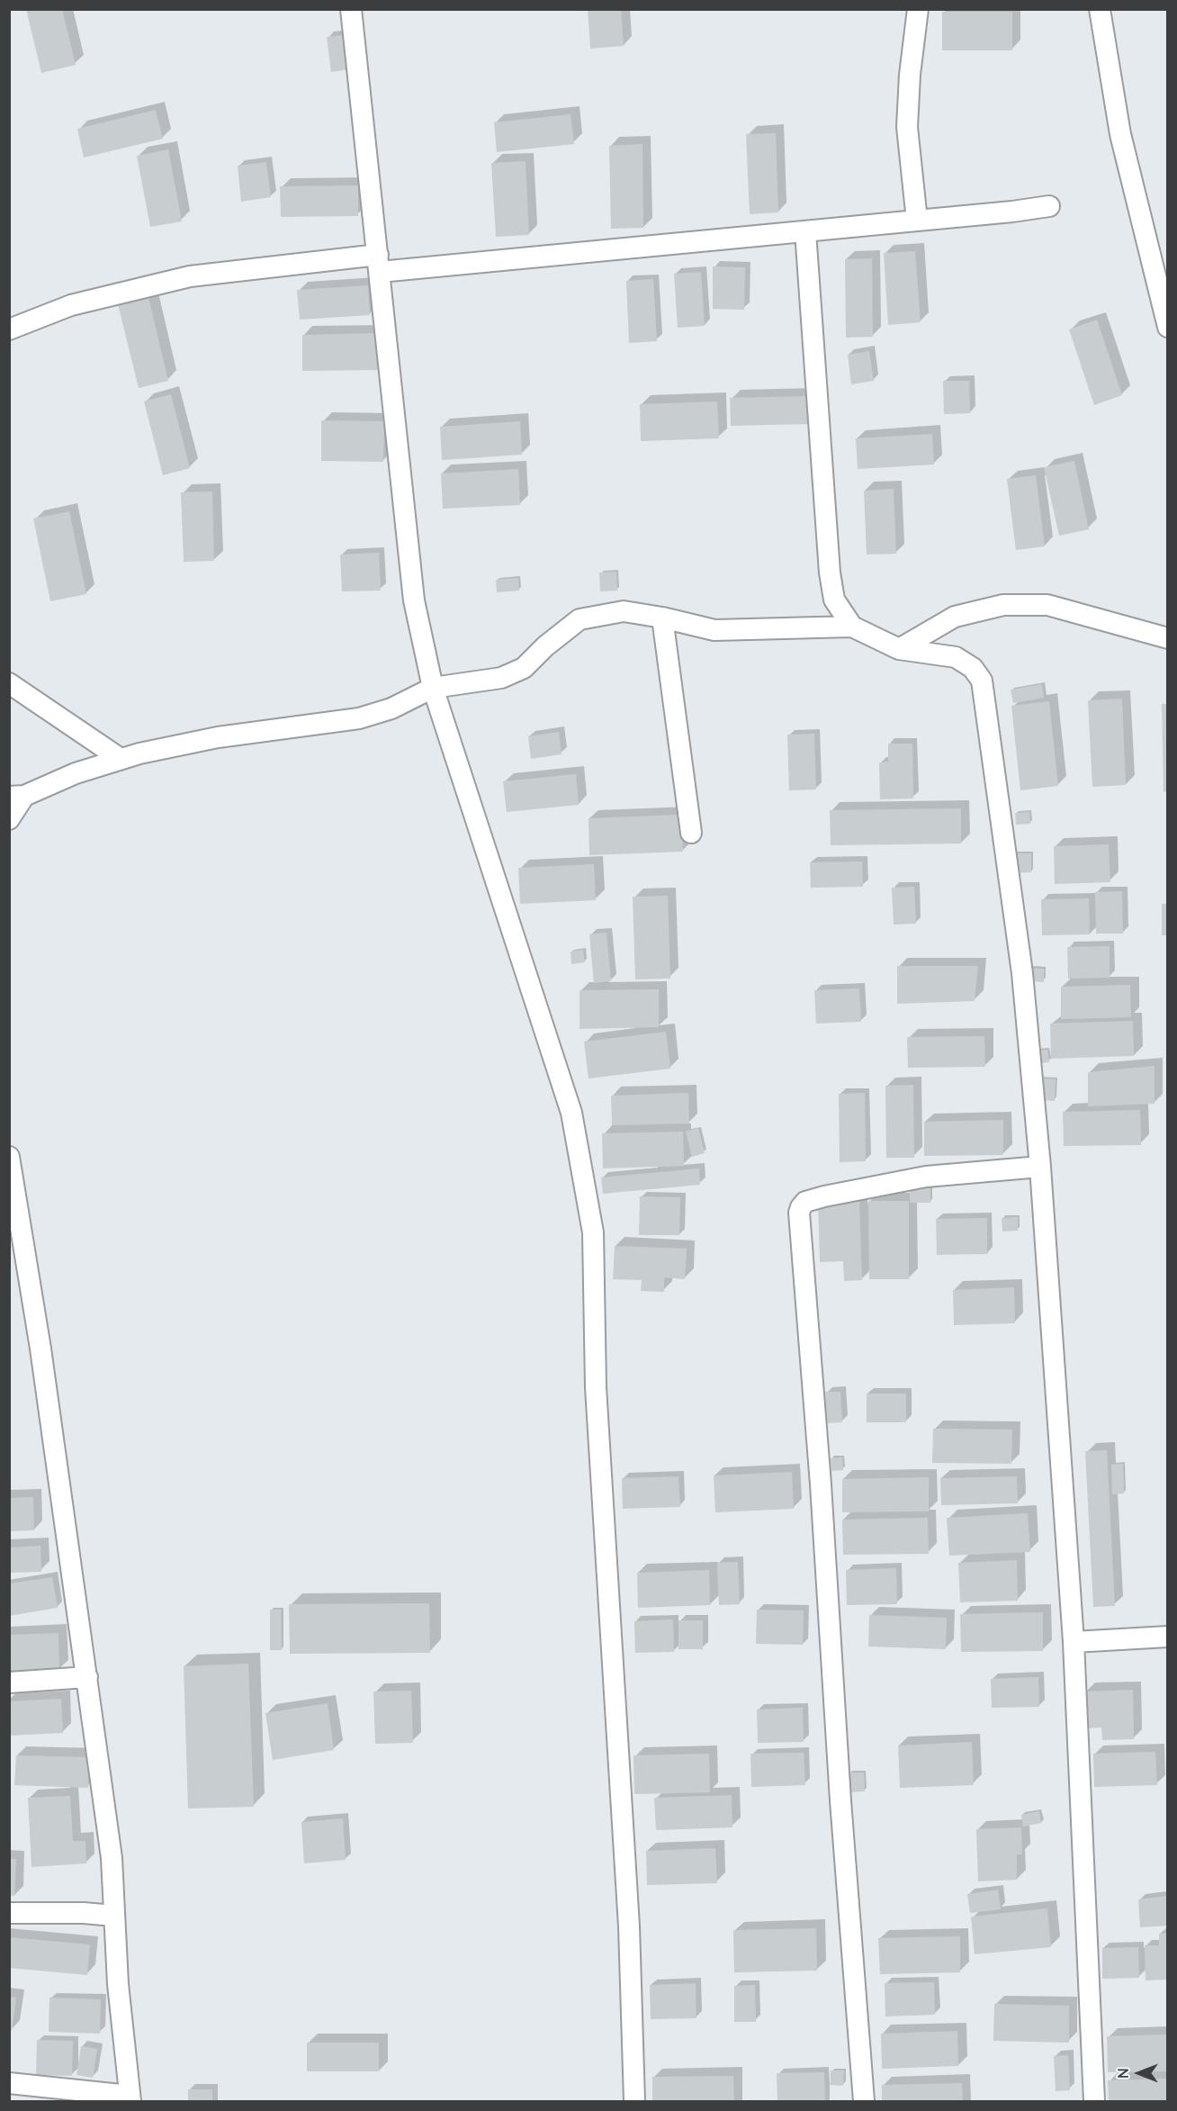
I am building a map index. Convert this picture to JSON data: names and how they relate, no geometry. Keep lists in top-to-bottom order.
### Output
{
  "north": "left"
}
